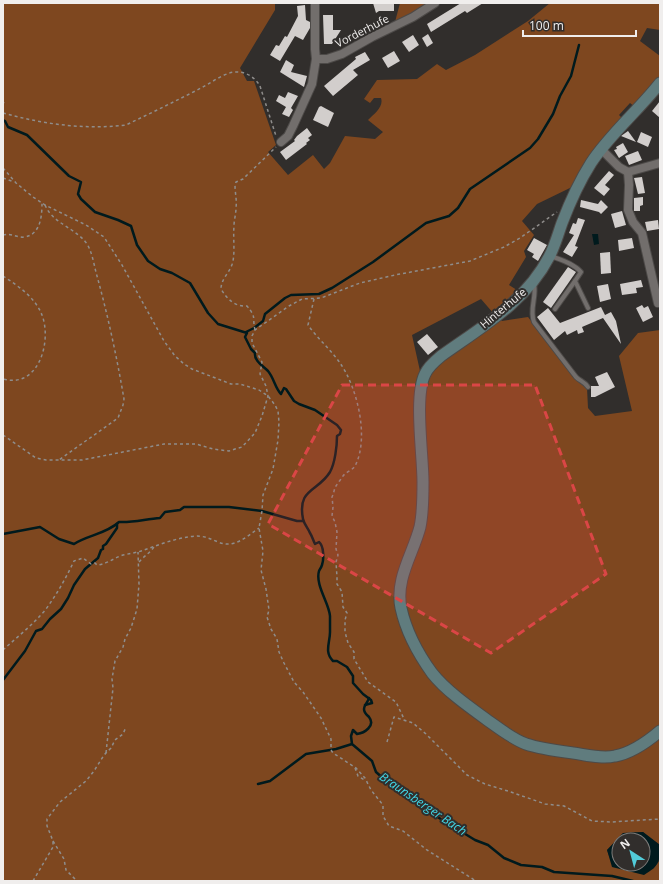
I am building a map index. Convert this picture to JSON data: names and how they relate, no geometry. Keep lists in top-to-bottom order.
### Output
{
  "streets": {
    "street": ["Vorderhufe", "Hinterhufe"]
  },
  "water": ["Braunsberger Bach"],
  "scale_bar": "100 m",
  "north": "top left"
}
